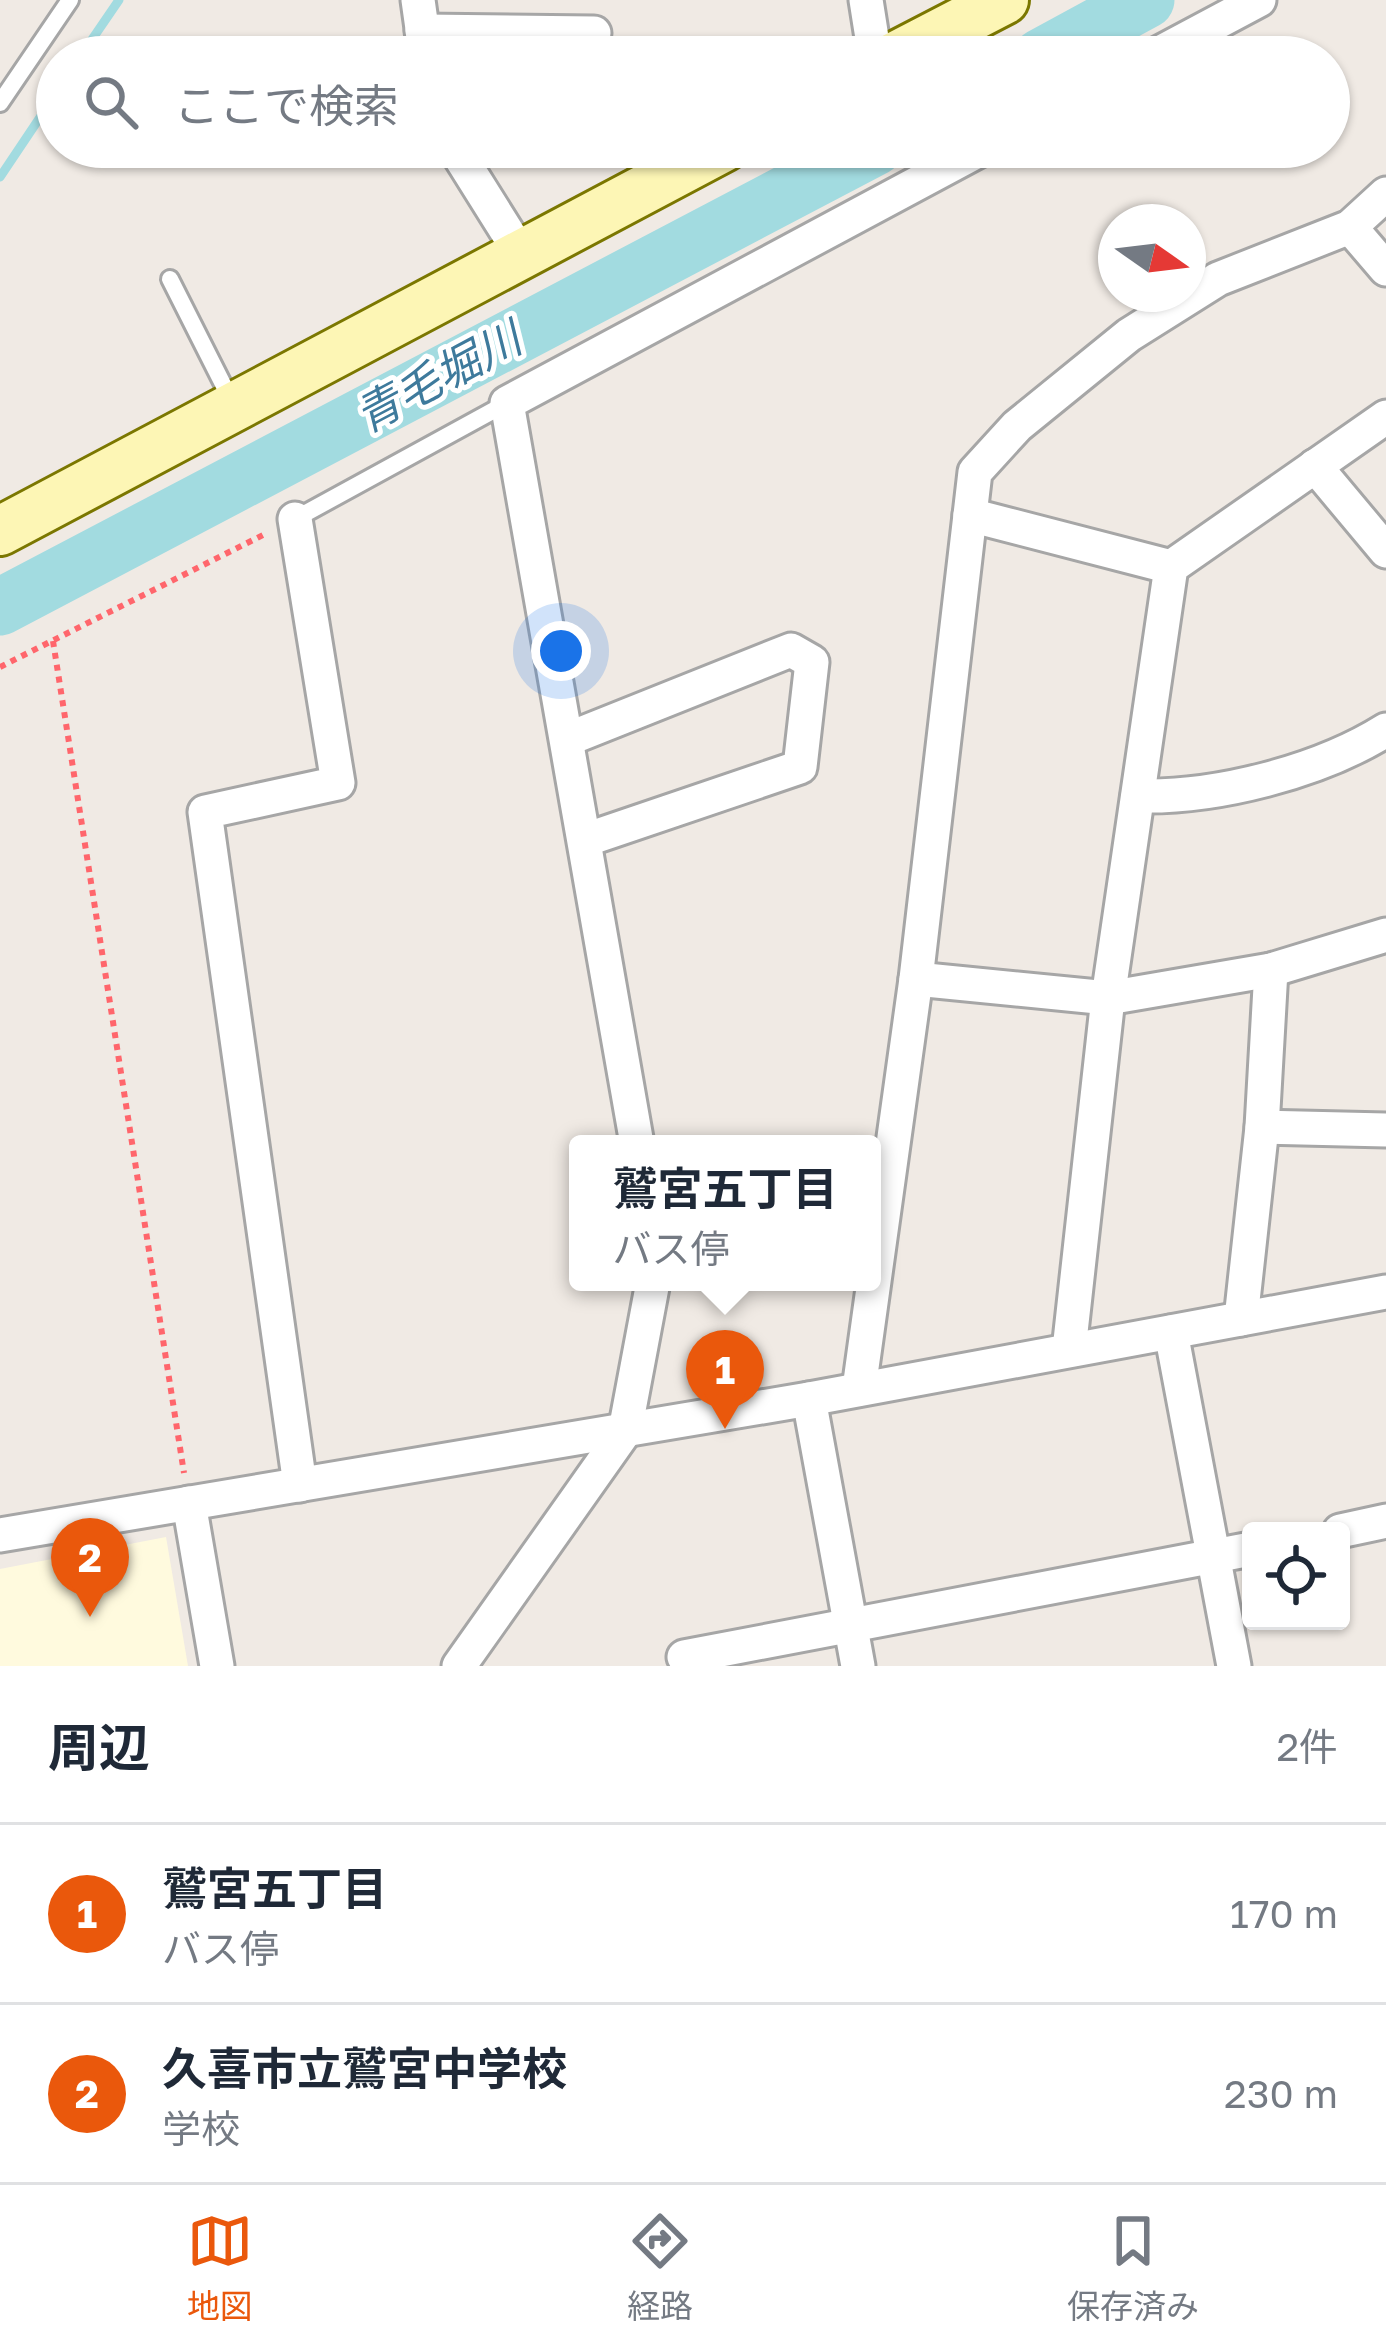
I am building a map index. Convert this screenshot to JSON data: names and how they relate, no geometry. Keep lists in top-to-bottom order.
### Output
{
  "water": ["青毛堀川"],
  "north": "right",
  "page": {
    "search": "ここで検索",
    "popup": ["鷲宮五丁目", "バス停"],
    "pins": ["1", "2"],
    "heading": ["周辺", "2件"],
    "list": [
      {
        "mark": "1",
        "name": "鷲宮五丁目",
        "note": "バス停",
        "value": "170 m"
      },
      {
        "mark": "2",
        "name": "久喜市立鷲宮中学校",
        "note": "学校",
        "value": "230 m"
      }
    ],
    "nav": ["地図", "経路", "保存済み"]
  }
}
